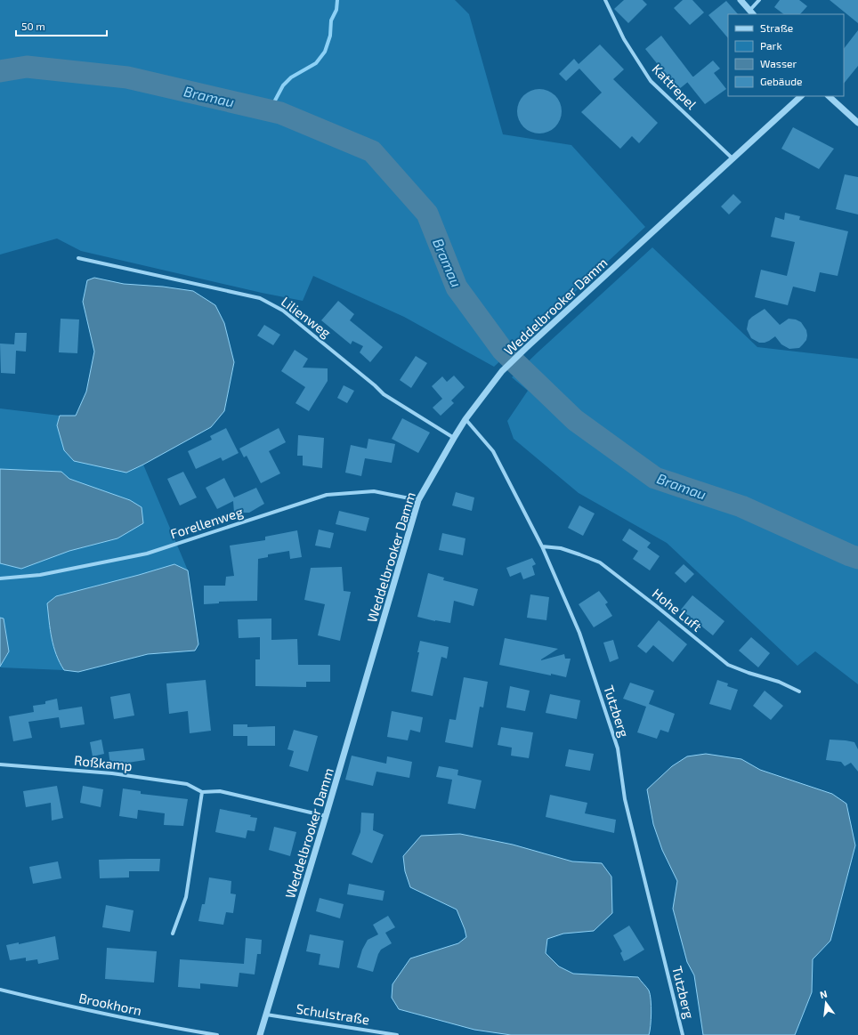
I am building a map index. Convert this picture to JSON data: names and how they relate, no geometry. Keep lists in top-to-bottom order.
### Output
{
  "streets": {
    "street": [
      "Kattrepel",
      "Weddelbrooker Damm",
      "Lilienweg",
      "Forellenweg",
      "Hohe Luft",
      "Tutzberg",
      "Roßkamp",
      "Brookhorn",
      "Schulstraße"
    ]
  },
  "crossings": [
    ["Kattrepel", "Weddelbrooker Damm"],
    ["Weddelbrooker Damm", "Lilienweg"],
    ["Weddelbrooker Damm", "Forellenweg"],
    ["Weddelbrooker Damm", "Tutzberg"],
    ["Weddelbrooker Damm", "Schulstraße"],
    ["Hohe Luft", "Tutzberg"]
  ],
  "water": ["Bramau"],
  "legend": [
    "Straße",
    "Park",
    "Wasser",
    "Gebäude"
  ],
  "scale_bar": "50 m",
  "north": "top"
}
